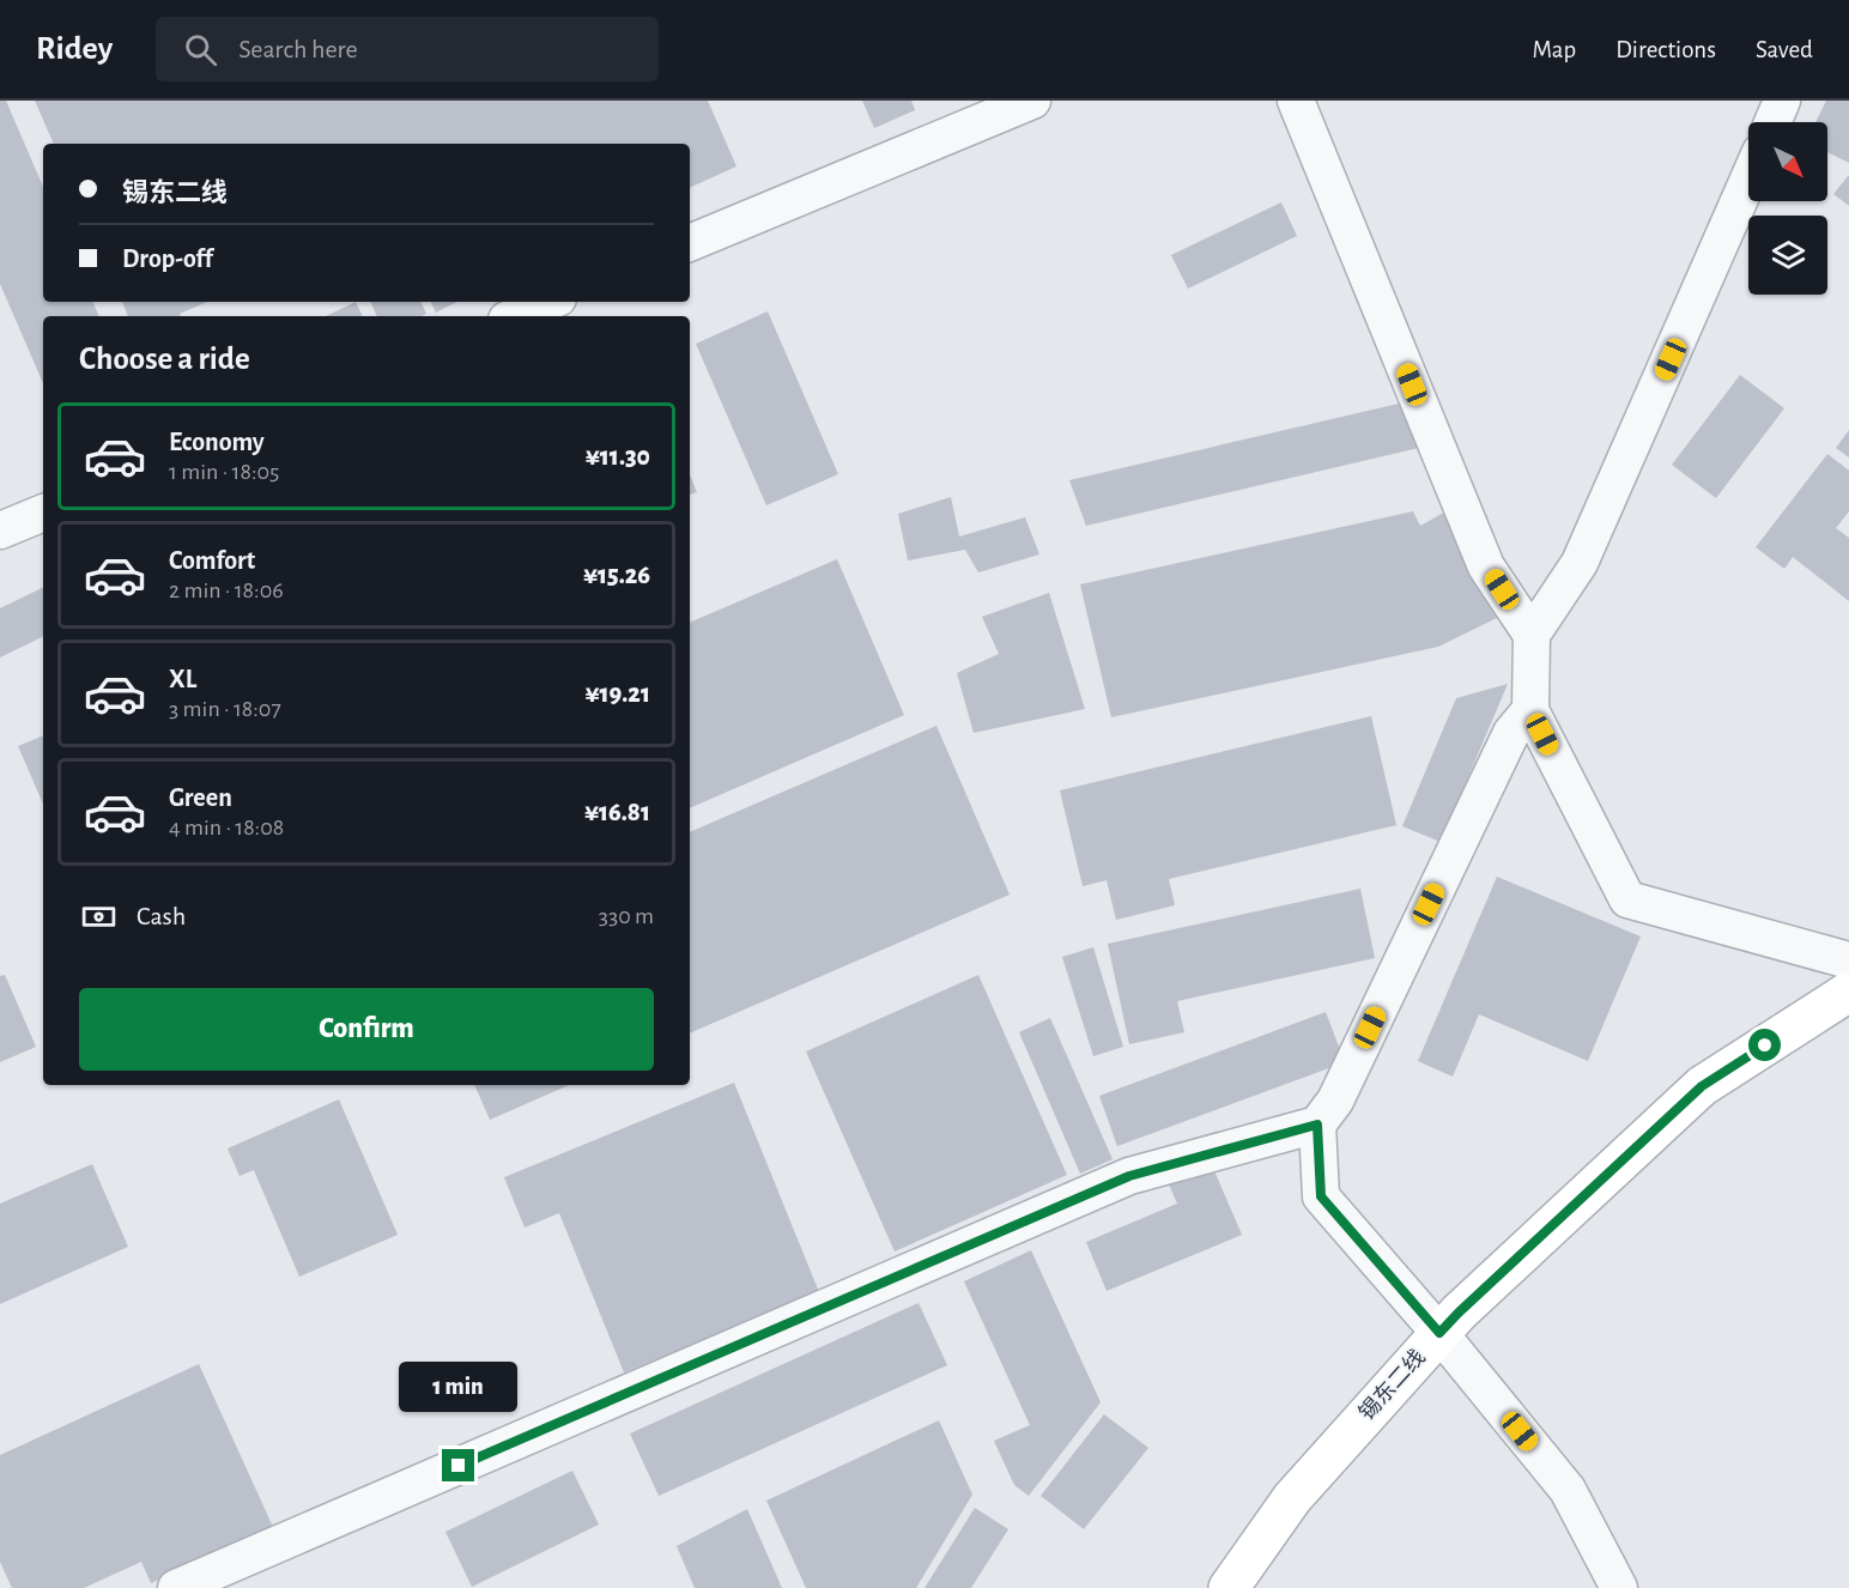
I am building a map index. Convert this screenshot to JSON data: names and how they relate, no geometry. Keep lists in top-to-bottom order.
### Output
{
  "streets": {
    "main road": ["锡东二线"]
  },
  "north": "bottom right",
  "page": {
    "header": "Ridey",
    "search": "Search here",
    "nav": ["Map", "Directions", "Saved"],
    "banner": ["锡东二线", "Drop-off"],
    "heading": "Choose a ride",
    "list": [
      {
        "name": "Economy",
        "note": "1 min · 18:05",
        "value": "¥11.30"
      },
      {
        "name": "Comfort",
        "note": "2 min · 18:06",
        "value": "¥15.26"
      },
      {
        "name": "XL",
        "note": "3 min · 18:07",
        "value": "¥19.21"
      },
      {
        "name": "Green",
        "note": "4 min · 18:08",
        "value": "¥16.81"
      }
    ],
    "pay": ["Cash", "330 m"],
    "buttons": "Confirm",
    "bubble": "1 min"
  }
}
